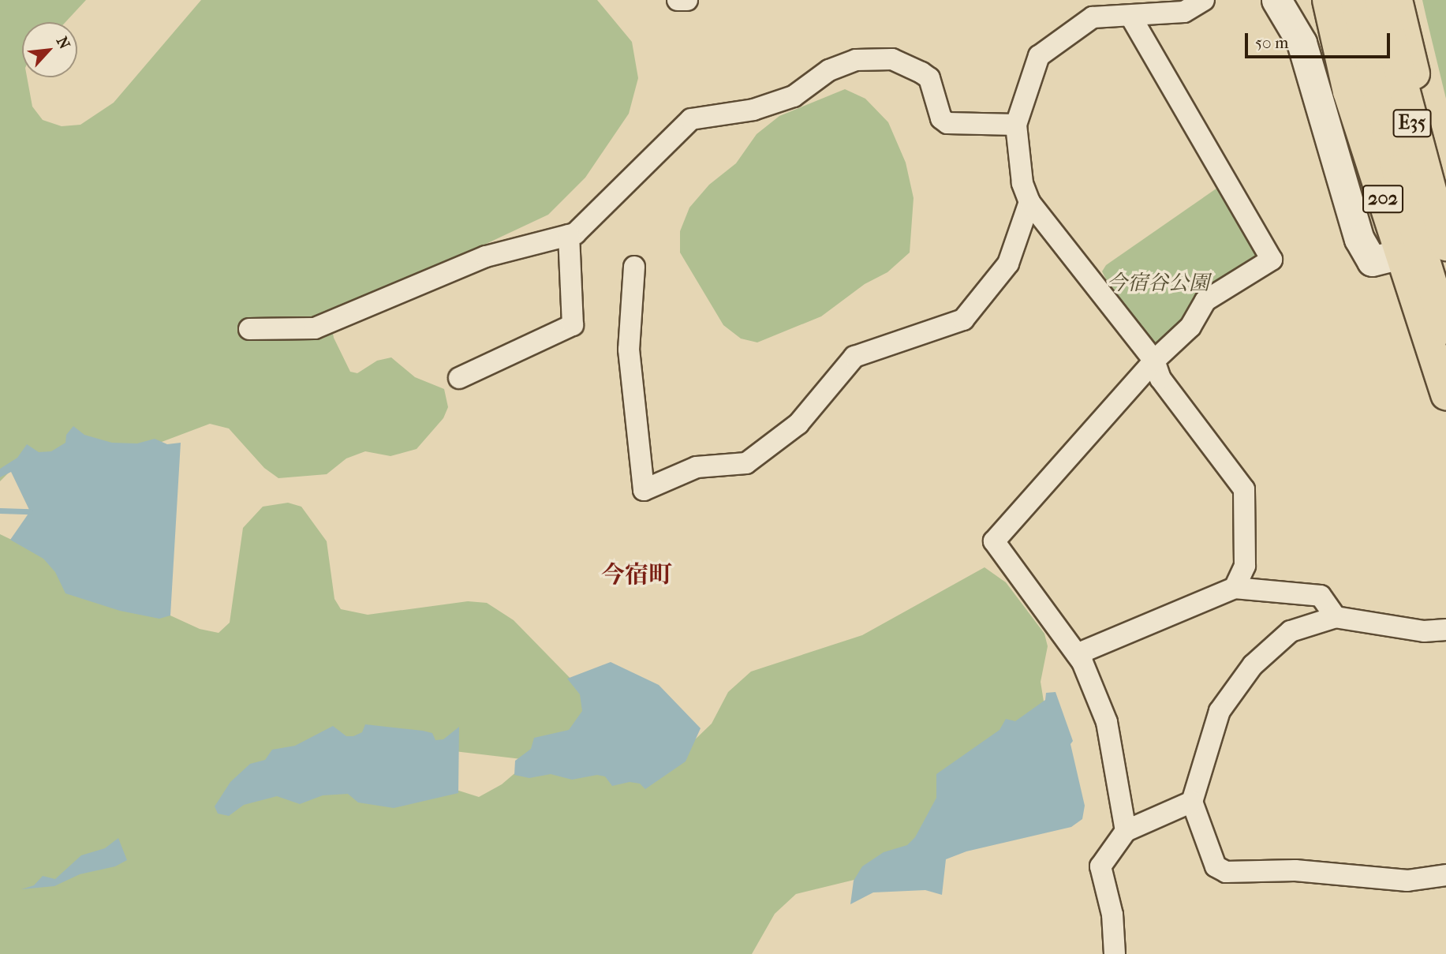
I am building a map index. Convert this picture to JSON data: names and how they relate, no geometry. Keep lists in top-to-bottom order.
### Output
{
  "streets": {
    "highway": ["E35", "202"]
  },
  "districts": ["今宿町"],
  "parks": ["今宿谷公園"],
  "scale_bar": "50 m",
  "north": "top right"
}
